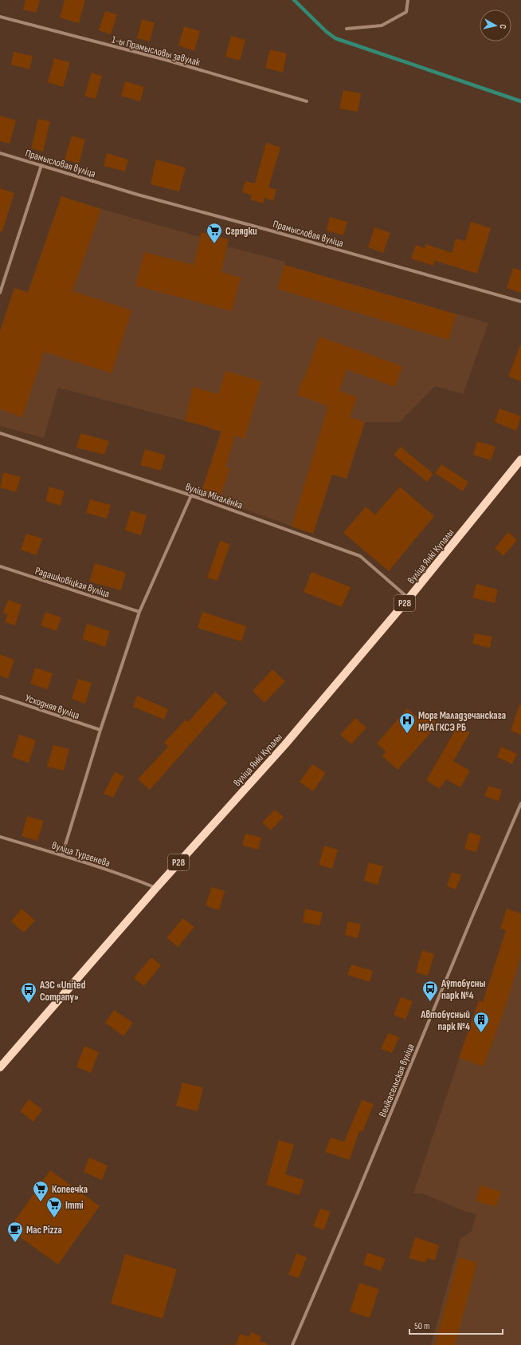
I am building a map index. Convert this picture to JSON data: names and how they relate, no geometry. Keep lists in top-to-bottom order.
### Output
{
  "streets": {
    "main road": ["вуліца Янкі Купалы", "Р28"],
    "street": [
      "1-ы Прамысловы завулак",
      "Прамысловая вуліца",
      "вуліца Міхалёнка",
      "Радашковіцкая вуліца",
      "Усходняя вуліца",
      "вуліца Тургенева",
      "Велікасельская вуліца"
    ]
  },
  "crossings": [
    ["вуліца Міхалёнка", "вуліца Янкі Купалы"],
    ["вуліца Янкі Купалы", "вуліца Тургенева"]
  ],
  "places": {
    "supermarket": ["Сгрядки", "Копеечка", "Immi"],
    "hospital": ["Морг Маладзечанскага МРА ГКСЭ РБ"],
    "bus stop": ["Аўтобусны парк №4", "АЗС «United Company»"],
    "building": ["Автобусный парк №4"],
    "cafe": ["Mac Pizza"]
  },
  "scale_bar": "50 m",
  "north": "right"
}
